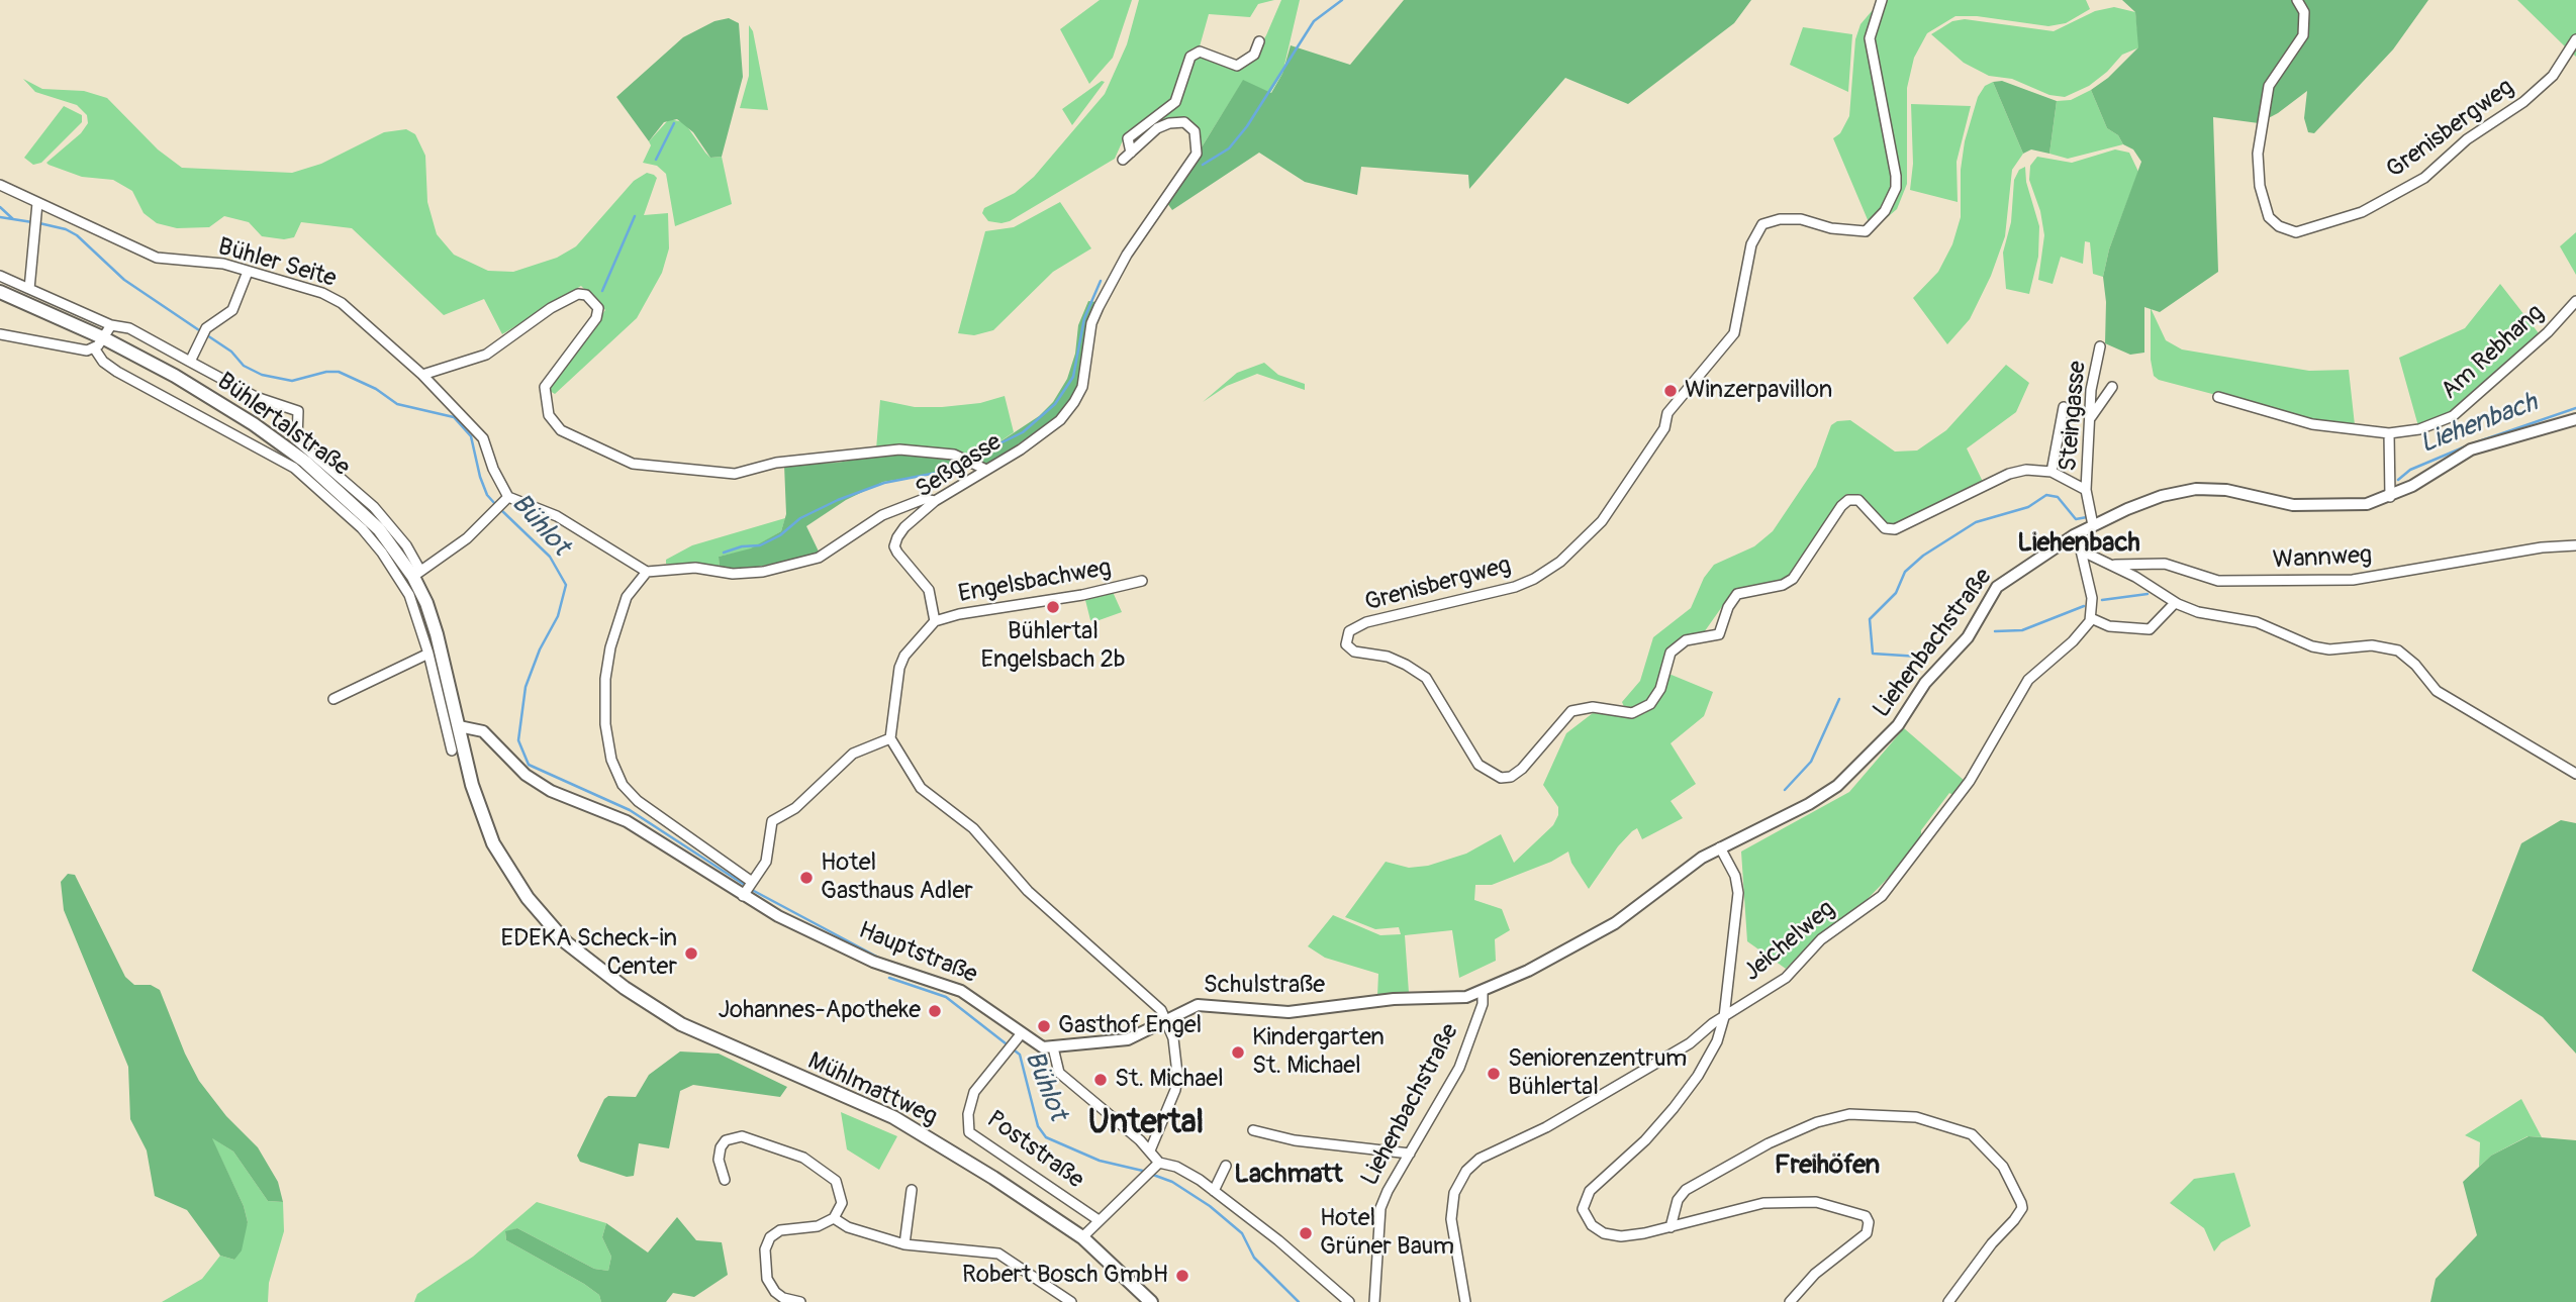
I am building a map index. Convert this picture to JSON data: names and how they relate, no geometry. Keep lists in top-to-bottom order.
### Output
{
  "streets": {
    "main road": ["Bühlertalstraße", "Mühlmattweg"],
    "street": [
      "Grenisbergweg",
      "Bühler Seite",
      "Am Rebhang",
      "Steingasse",
      "Seßgasse",
      "Wannweg",
      "Engelsbachweg",
      "Liehenbachstraße",
      "Jeichelweg",
      "Hauptstraße",
      "Schulstraße",
      "Poststraße"
    ]
  },
  "crossings": [
    ["Grenisbergweg", "Steingasse"],
    ["Bühlertalstraße", "Hauptstraße"],
    ["Bühlertalstraße", "Mühlmattweg"],
    ["Seßgasse", "Engelsbachweg"],
    ["Liehenbachstraße", "Schulstraße"],
    ["Hauptstraße", "Schulstraße"],
    ["Hauptstraße", "Poststraße"]
  ],
  "districts": [
    "Liehenbach",
    "Untertal",
    "Freihöfen",
    "Lachmatt"
  ],
  "water": ["Liehenbach", "Bühlot"],
  "places": [
    "Winzerpavillon",
    "Bühlertal Engelsbach 2b",
    "Hotel Gasthaus Adler",
    "EDEKA Scheck-in Center",
    "Johannes-Apotheke",
    "Gasthof Engel",
    "Kindergarten St. Michael",
    "Seniorenzentrum Bühlertal",
    "St. Michael",
    "Hotel Grüner Baum",
    "Robert Bosch GmbH"
  ]
}
